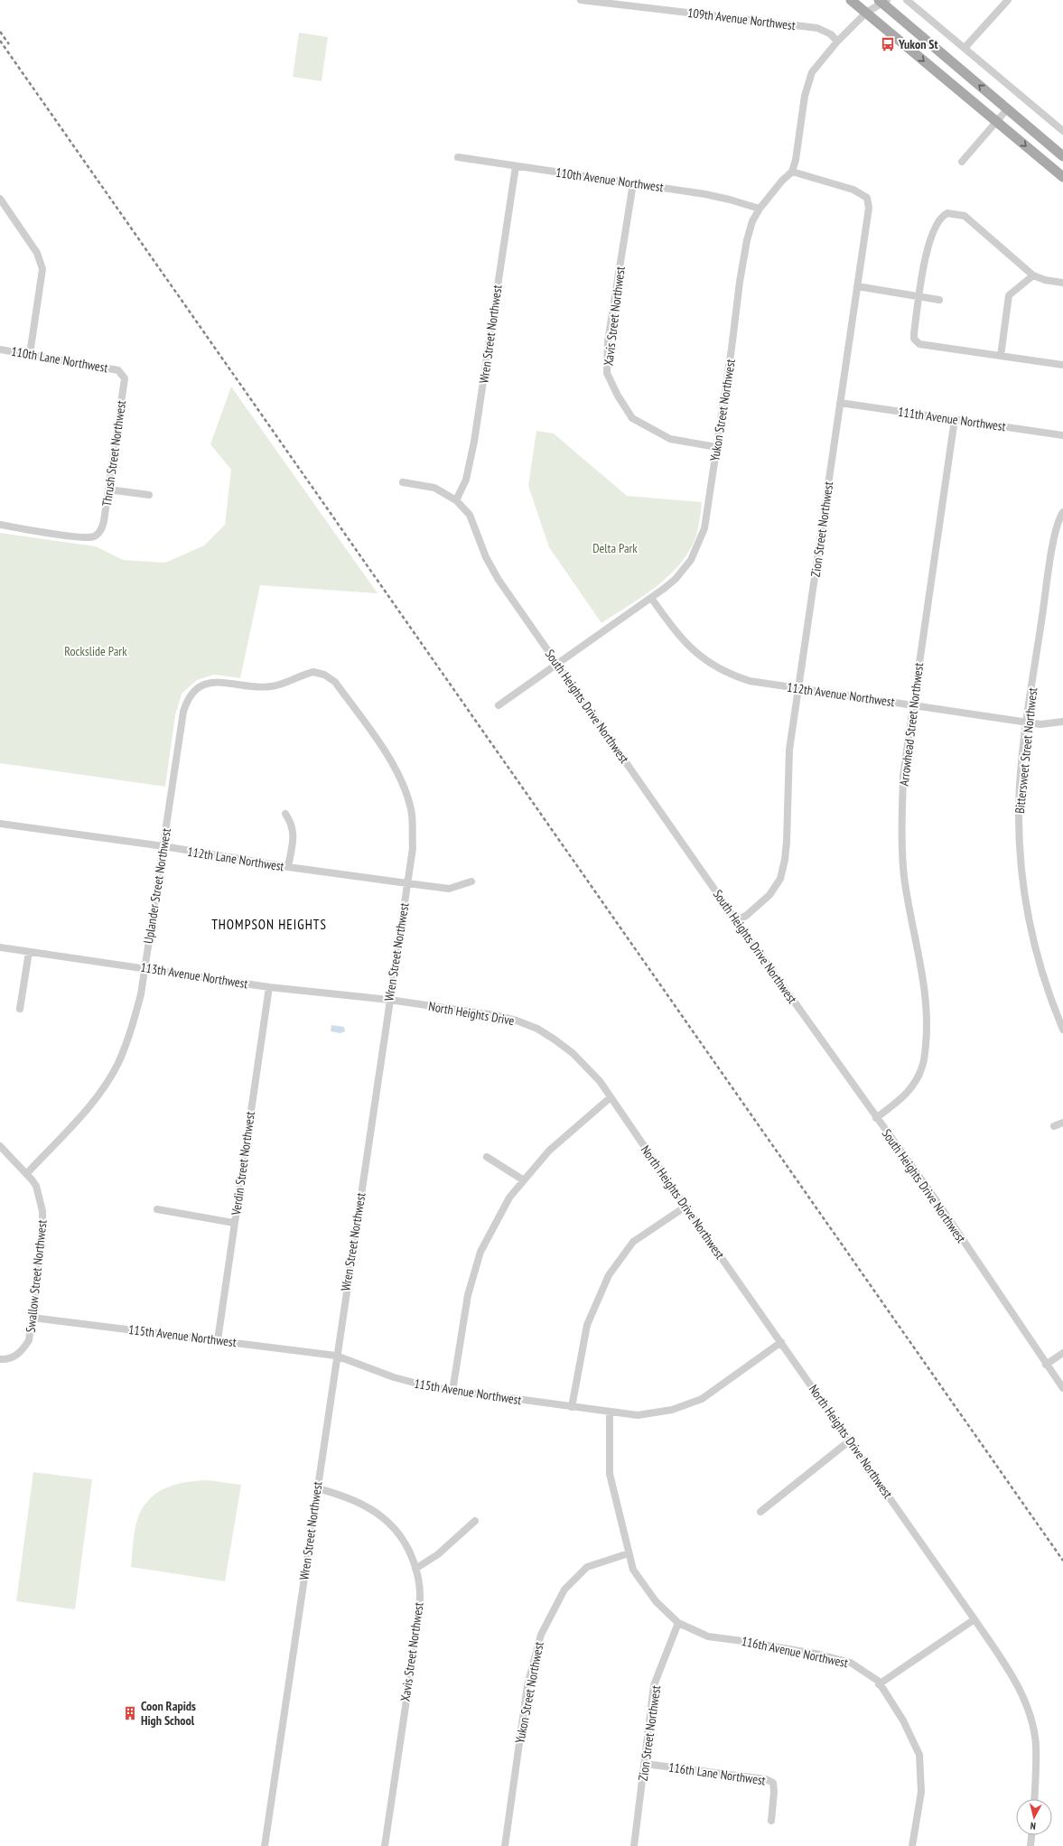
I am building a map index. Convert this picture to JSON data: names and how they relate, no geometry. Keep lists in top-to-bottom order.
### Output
{
  "streets": {
    "street": [
      "109th Avenue Northwest",
      "110th Avenue Northwest",
      "Xavis Street Northwest",
      "Wren Street Northwest",
      "110th Lane Northwest",
      "Yukon Street Northwest",
      "111th Avenue Northwest",
      "Thrush Street Northwest",
      "Zion Street Northwest",
      "112th Avenue Northwest",
      "South Heights Drive Northwest",
      "Arrowhead Street Northwest",
      "Bittersweet Street Northwest",
      "112th Lane Northwest",
      "Uplander Street Northwest",
      "113th Avenue Northwest",
      "North Heights Drive",
      "Verdin Street Northwest",
      "North Heights Drive Northwest",
      "Swallow Street Northwest",
      "115th Avenue Northwest",
      "116th Avenue Northwest",
      "116th Lane Northwest"
    ]
  },
  "crossings": [
    ["110th Avenue Northwest", "Xavis Street Northwest"],
    ["110th Avenue Northwest", "Wren Street Northwest"],
    ["110th Avenue Northwest", "Yukon Street Northwest"],
    ["Xavis Street Northwest", "Wren Street Northwest"],
    ["Xavis Street Northwest", "Yukon Street Northwest"],
    ["Wren Street Northwest", "South Heights Drive Northwest"],
    ["Wren Street Northwest", "112th Lane Northwest"],
    ["Wren Street Northwest", "Uplander Street Northwest"],
    ["Wren Street Northwest", "113th Avenue Northwest"],
    ["Wren Street Northwest", "North Heights Drive"],
    ["Wren Street Northwest", "115th Avenue Northwest"],
    ["110th Lane Northwest", "Thrush Street Northwest"],
    ["Yukon Street Northwest", "Zion Street Northwest"],
    ["Yukon Street Northwest", "112th Avenue Northwest"],
    ["Yukon Street Northwest", "South Heights Drive Northwest"],
    ["Yukon Street Northwest", "116th Avenue Northwest"],
    ["111th Avenue Northwest", "Zion Street Northwest"],
    ["111th Avenue Northwest", "Arrowhead Street Northwest"],
    ["Zion Street Northwest", "112th Avenue Northwest"],
    ["Zion Street Northwest", "South Heights Drive Northwest"],
    ["Zion Street Northwest", "116th Avenue Northwest"],
    ["Zion Street Northwest", "116th Lane Northwest"],
    ["112th Avenue Northwest", "Arrowhead Street Northwest"],
    ["112th Avenue Northwest", "Bittersweet Street Northwest"],
    ["South Heights Drive Northwest", "Arrowhead Street Northwest"],
    ["112th Lane Northwest", "Uplander Street Northwest"],
    ["Uplander Street Northwest", "113th Avenue Northwest"],
    ["Uplander Street Northwest", "Swallow Street Northwest"],
    ["113th Avenue Northwest", "North Heights Drive"],
    ["113th Avenue Northwest", "Verdin Street Northwest"],
    ["North Heights Drive", "North Heights Drive Northwest"],
    ["Verdin Street Northwest", "115th Avenue Northwest"],
    ["North Heights Drive Northwest", "115th Avenue Northwest"],
    ["Swallow Street Northwest", "115th Avenue Northwest"]
  ],
  "districts": ["THOMPSON HEIGHTS"],
  "parks": ["Delta Park", "Rockslide Park"],
  "places": {
    "bus stop": ["Yukon St"],
    "building": ["Coon Rapids High School"]
  },
  "north": "bottom"
}
